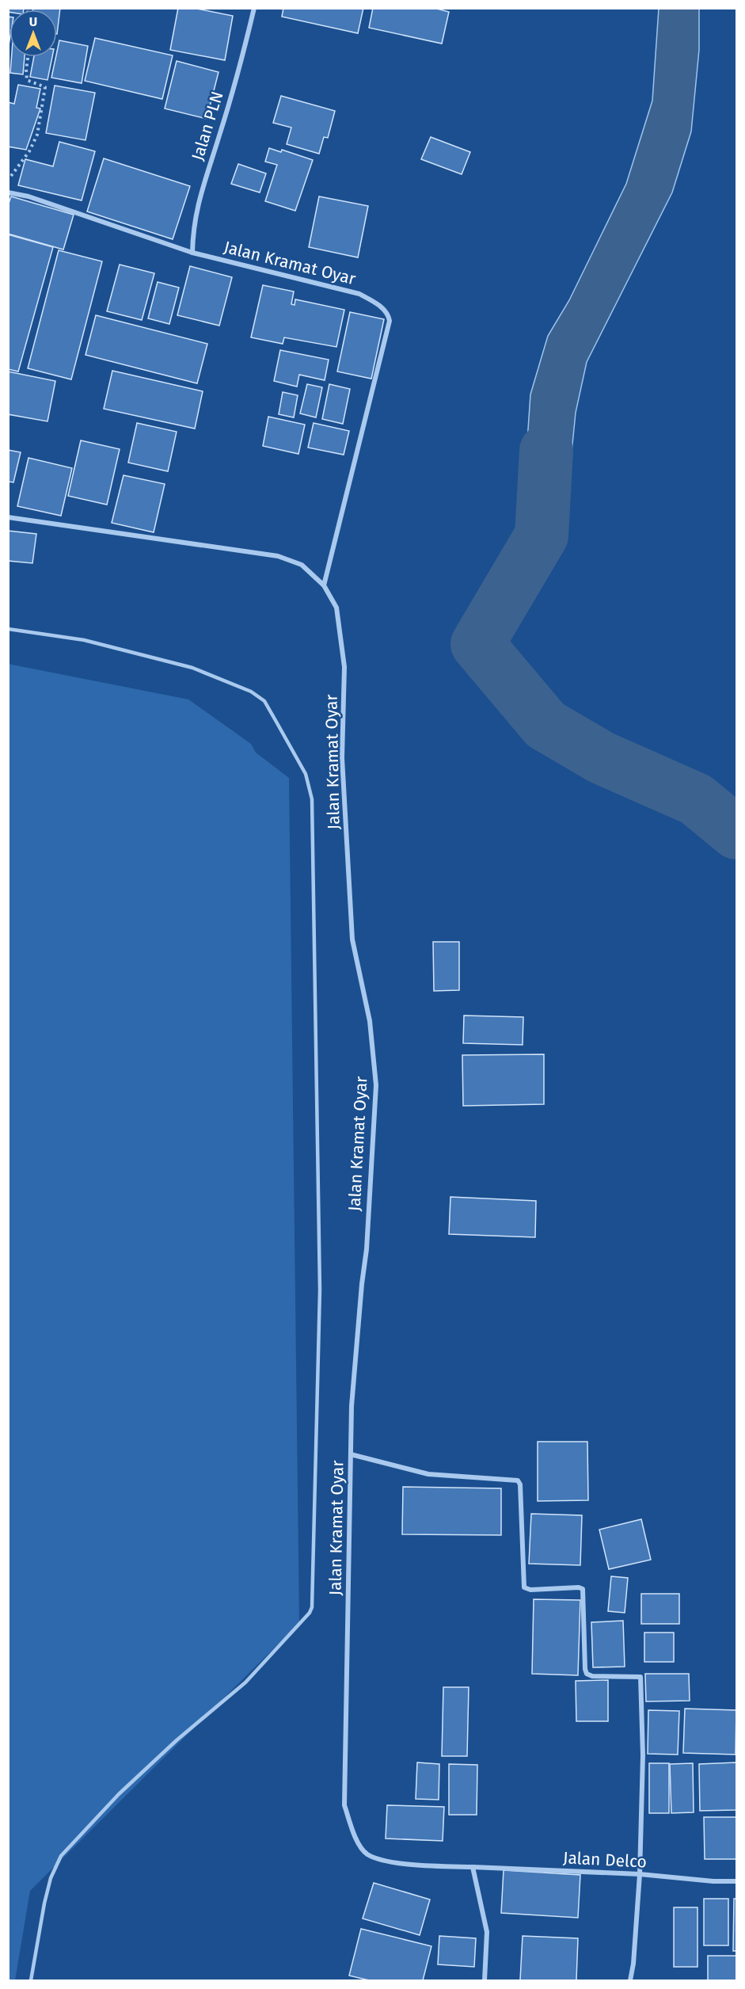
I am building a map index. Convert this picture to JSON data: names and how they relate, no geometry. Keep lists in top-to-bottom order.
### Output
{
  "streets": {
    "street": ["Jalan PLN", "Jalan Kramat Oyar", "Jalan Delco"]
  },
  "crossings": [
    ["Jalan PLN", "Jalan Kramat Oyar"],
    ["Jalan Kramat Oyar", "Jalan Delco"]
  ],
  "north": "top"
}
